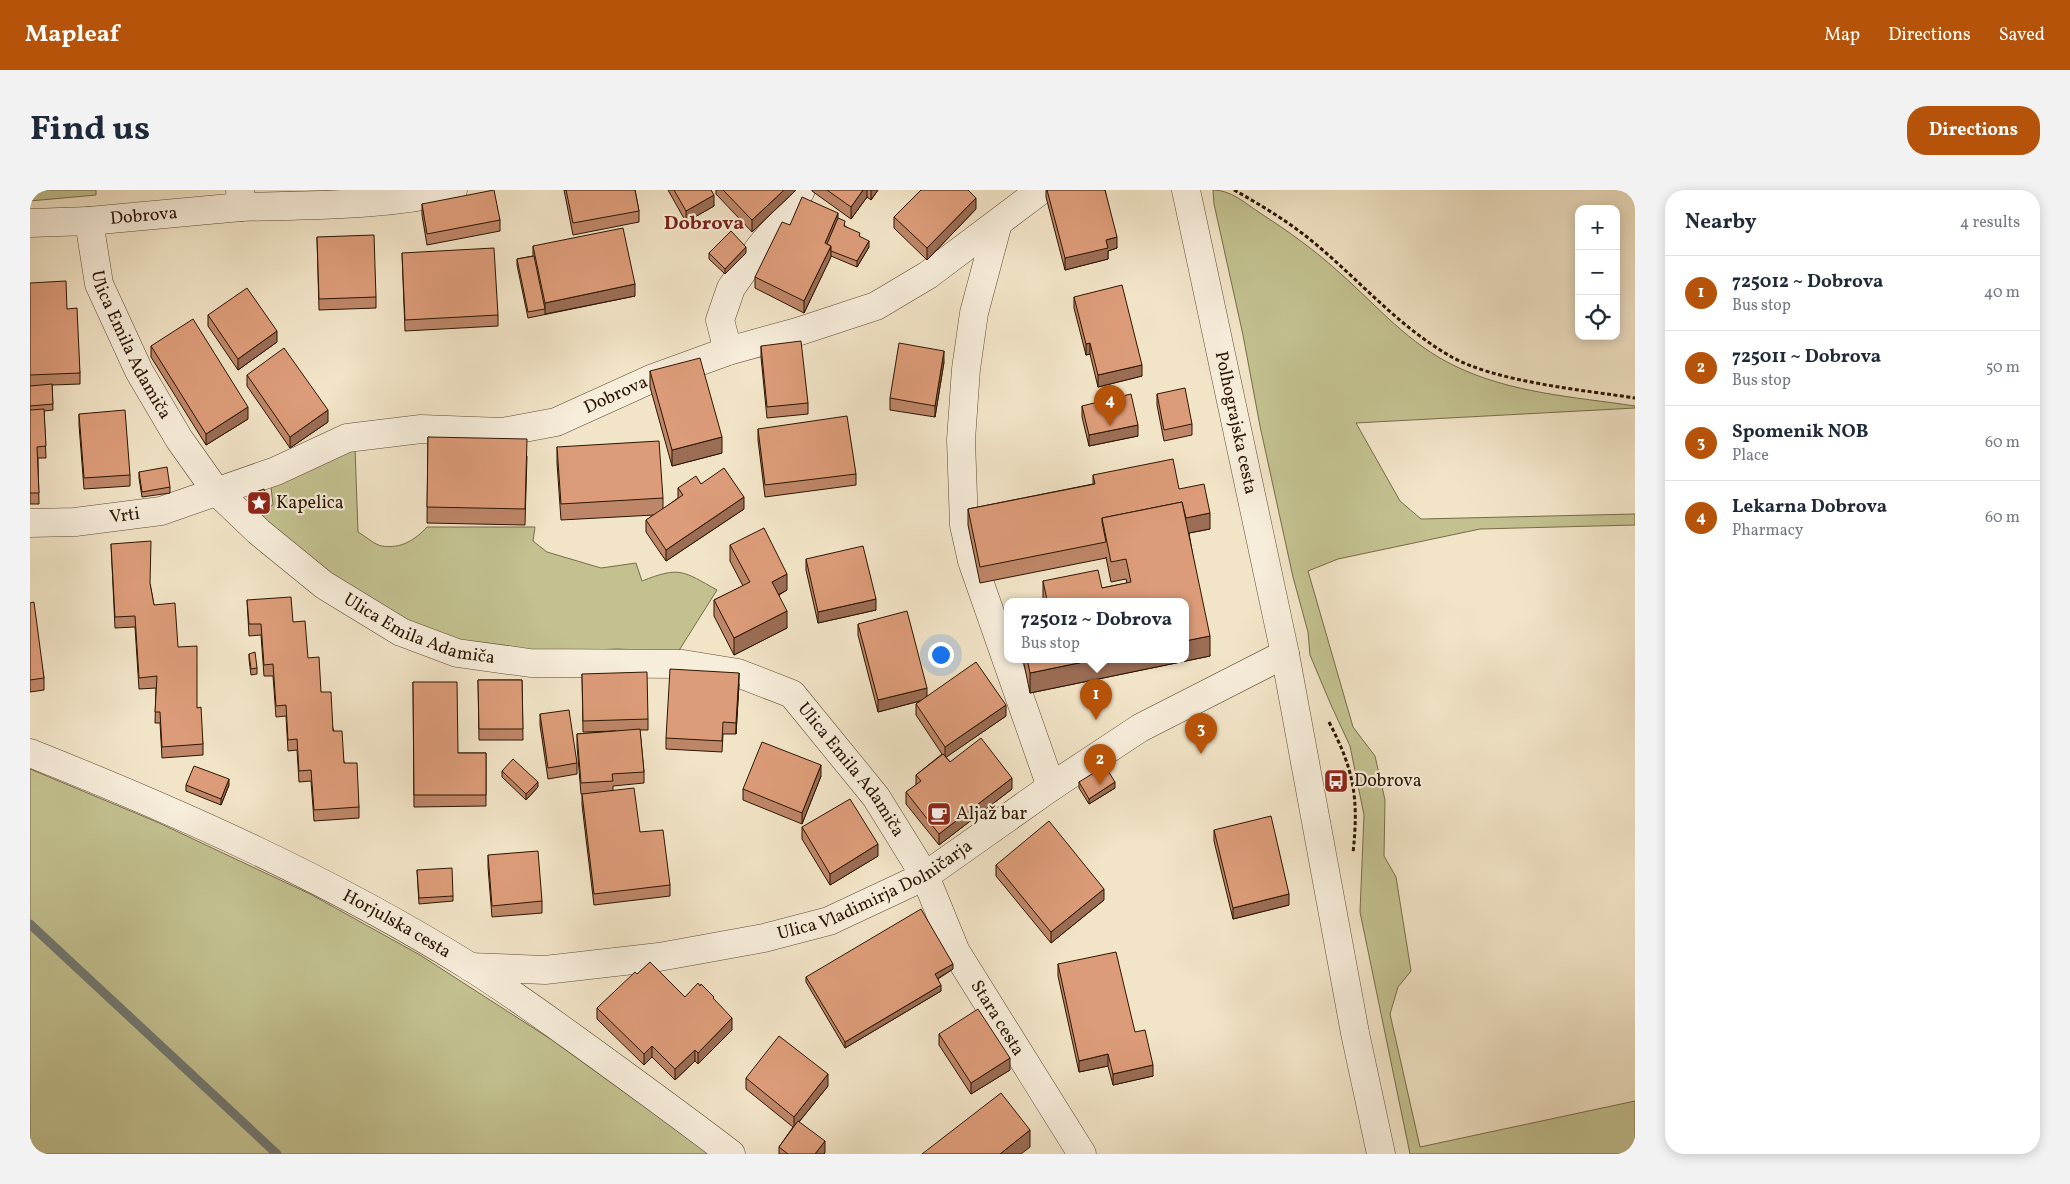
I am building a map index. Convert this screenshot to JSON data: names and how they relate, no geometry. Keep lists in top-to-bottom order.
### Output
{
  "streets": {
    "street": [
      "Dobrova",
      "Ulica Emila Adamiča",
      "Polhograjska cesta",
      "Vrti",
      "Ulica Vladimirja Dolničarja",
      "Horjulska cesta",
      "Stara cesta"
    ]
  },
  "crossings": [
    ["Dobrova", "Ulica Emila Adamiča"],
    ["Dobrova", "Vrti"],
    ["Ulica Emila Adamiča", "Vrti"],
    ["Ulica Emila Adamiča", "Ulica Vladimirja Dolničarja"],
    ["Ulica Emila Adamiča", "Stara cesta"],
    ["Polhograjska cesta", "Ulica Vladimirja Dolničarja"],
    ["Ulica Vladimirja Dolničarja", "Horjulska cesta"],
    ["Ulica Vladimirja Dolničarja", "Stara cesta"]
  ],
  "districts": ["Dobrova"],
  "places": {
    "place": ["Kapelica"],
    "bus stop": ["Dobrova"],
    "cafe": ["Aljaž bar"]
  },
  "page": {
    "header": "Mapleaf",
    "nav": ["Map", "Directions", "Saved"],
    "title": "Find us",
    "buttons": "Directions",
    "heading": ["Nearby", "4 results"],
    "map_buttons": ["+", "−"],
    "list": [
      {
        "mark": "1",
        "name": "725012 ~ Dobrova",
        "note": "Bus stop",
        "value": "40 m"
      },
      {
        "mark": "2",
        "name": "725011 ~ Dobrova",
        "note": "Bus stop",
        "value": "50 m"
      },
      {
        "mark": "3",
        "name": "Spomenik NOB",
        "note": "Place",
        "value": "60 m"
      },
      {
        "mark": "4",
        "name": "Lekarna Dobrova",
        "note": "Pharmacy",
        "value": "60 m"
      }
    ],
    "pins": [
      "4",
      "1",
      "3",
      "2"
    ],
    "popup": ["725012 ~ Dobrova", "Bus stop"]
  }
}
